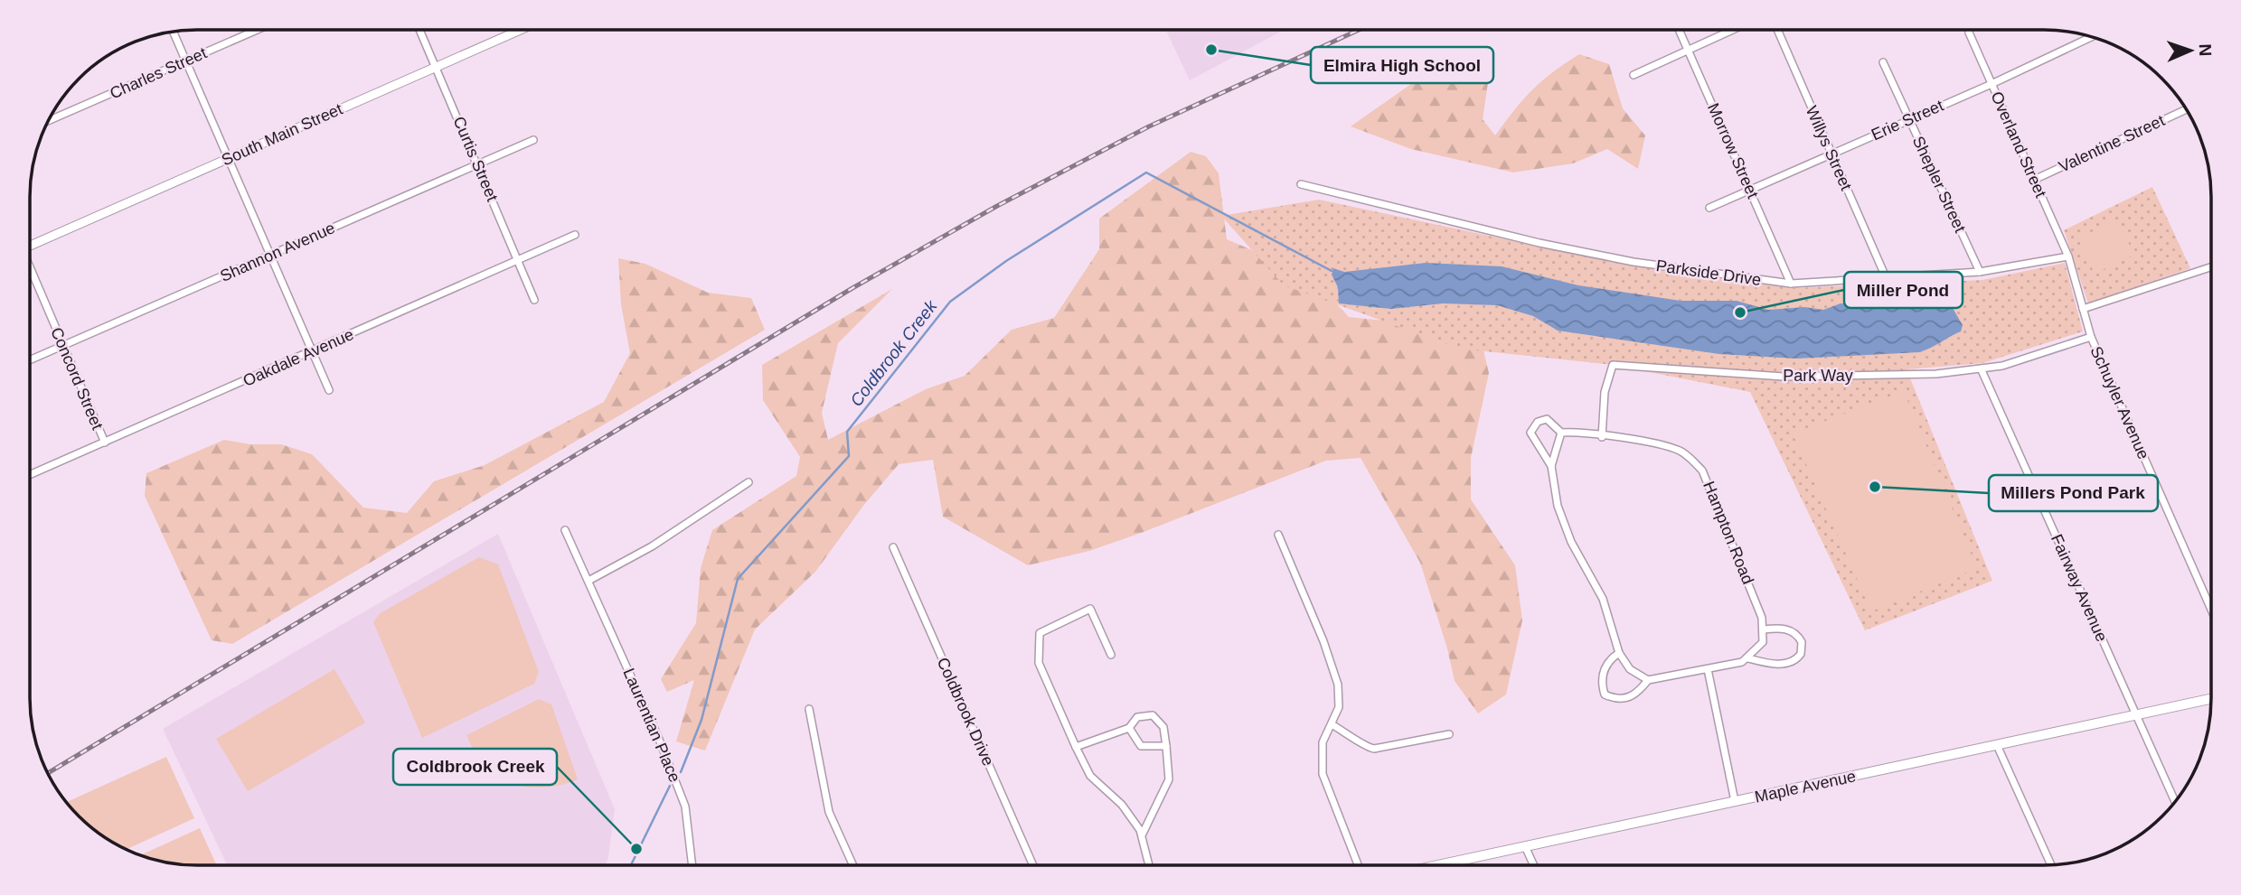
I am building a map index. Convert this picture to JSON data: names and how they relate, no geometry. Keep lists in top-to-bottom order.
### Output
{
  "streets": {
    "main road": ["Maple Avenue"],
    "street": [
      "Charles Street",
      "Erie Street",
      "South Main Street",
      "Valentine Street",
      "Overland Street",
      "Willys Street",
      "Morrow Street",
      "Curtis Street",
      "Shepler Street",
      "Shannon Avenue",
      "Parkside Drive",
      "Oakdale Avenue",
      "Park Way",
      "Concord Street",
      "Schuyler Avenue",
      "Hampton Road",
      "Fairway Avenue",
      "Coldbrook Drive",
      "Laurentian Place"
    ]
  },
  "crossings": [
    ["Erie Street", "Overland Street"],
    ["Erie Street", "Willys Street"],
    ["Erie Street", "Morrow Street"],
    ["Erie Street", "Shepler Street"],
    ["South Main Street", "Curtis Street"],
    ["Valentine Street", "Overland Street"],
    ["Overland Street", "Parkside Drive"],
    ["Willys Street", "Parkside Drive"],
    ["Morrow Street", "Parkside Drive"],
    ["Curtis Street", "Shannon Avenue"],
    ["Curtis Street", "Oakdale Avenue"],
    ["Shepler Street", "Parkside Drive"],
    ["Shannon Avenue", "Concord Street"],
    ["Oakdale Avenue", "Concord Street"],
    ["Park Way", "Schuyler Avenue"],
    ["Park Way", "Hampton Road"],
    ["Park Way", "Fairway Avenue"],
    ["Fairway Avenue", "Maple Avenue"]
  ],
  "water": ["Coldbrook Creek"],
  "places": [
    "Elmira High School",
    "Miller Pond",
    "Millers Pond Park",
    "Coldbrook Creek"
  ],
  "north": "right"
}
